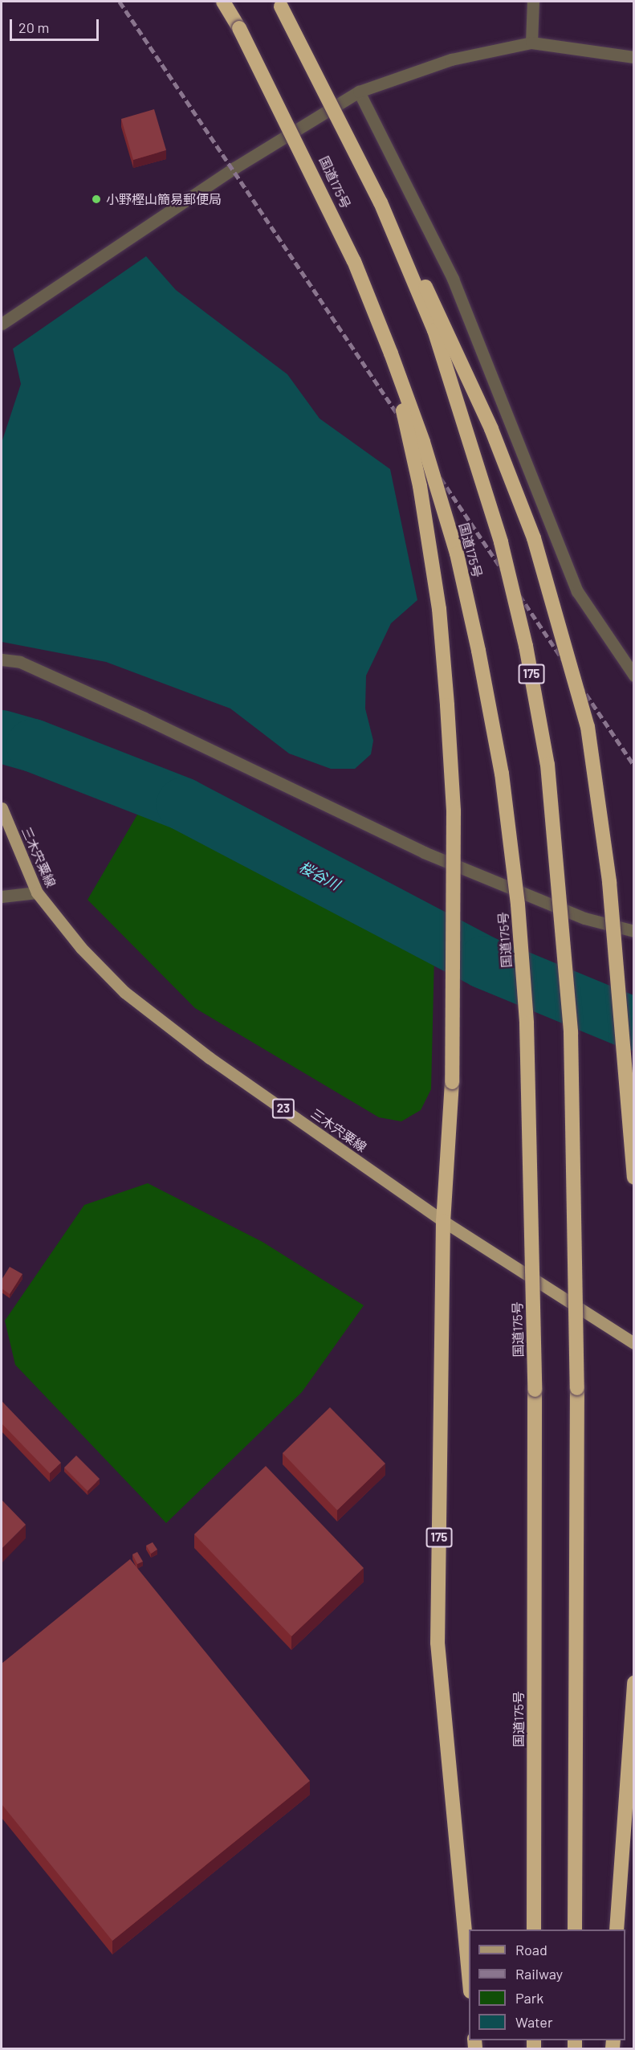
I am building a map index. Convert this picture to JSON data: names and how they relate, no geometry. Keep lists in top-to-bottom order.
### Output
{
  "streets": {
    "highway": ["国道175号", "175"],
    "main road": ["三木宍粟線", "23"]
  },
  "crossings": [
    ["国道175号", "175"],
    ["175", "三木宍粟線"]
  ],
  "water": ["桜谷川"],
  "places": ["小野樫山簡易郵便局"],
  "legend": [
    "Road",
    "Railway",
    "Park",
    "Water"
  ],
  "scale_bar": "20 m"
}
